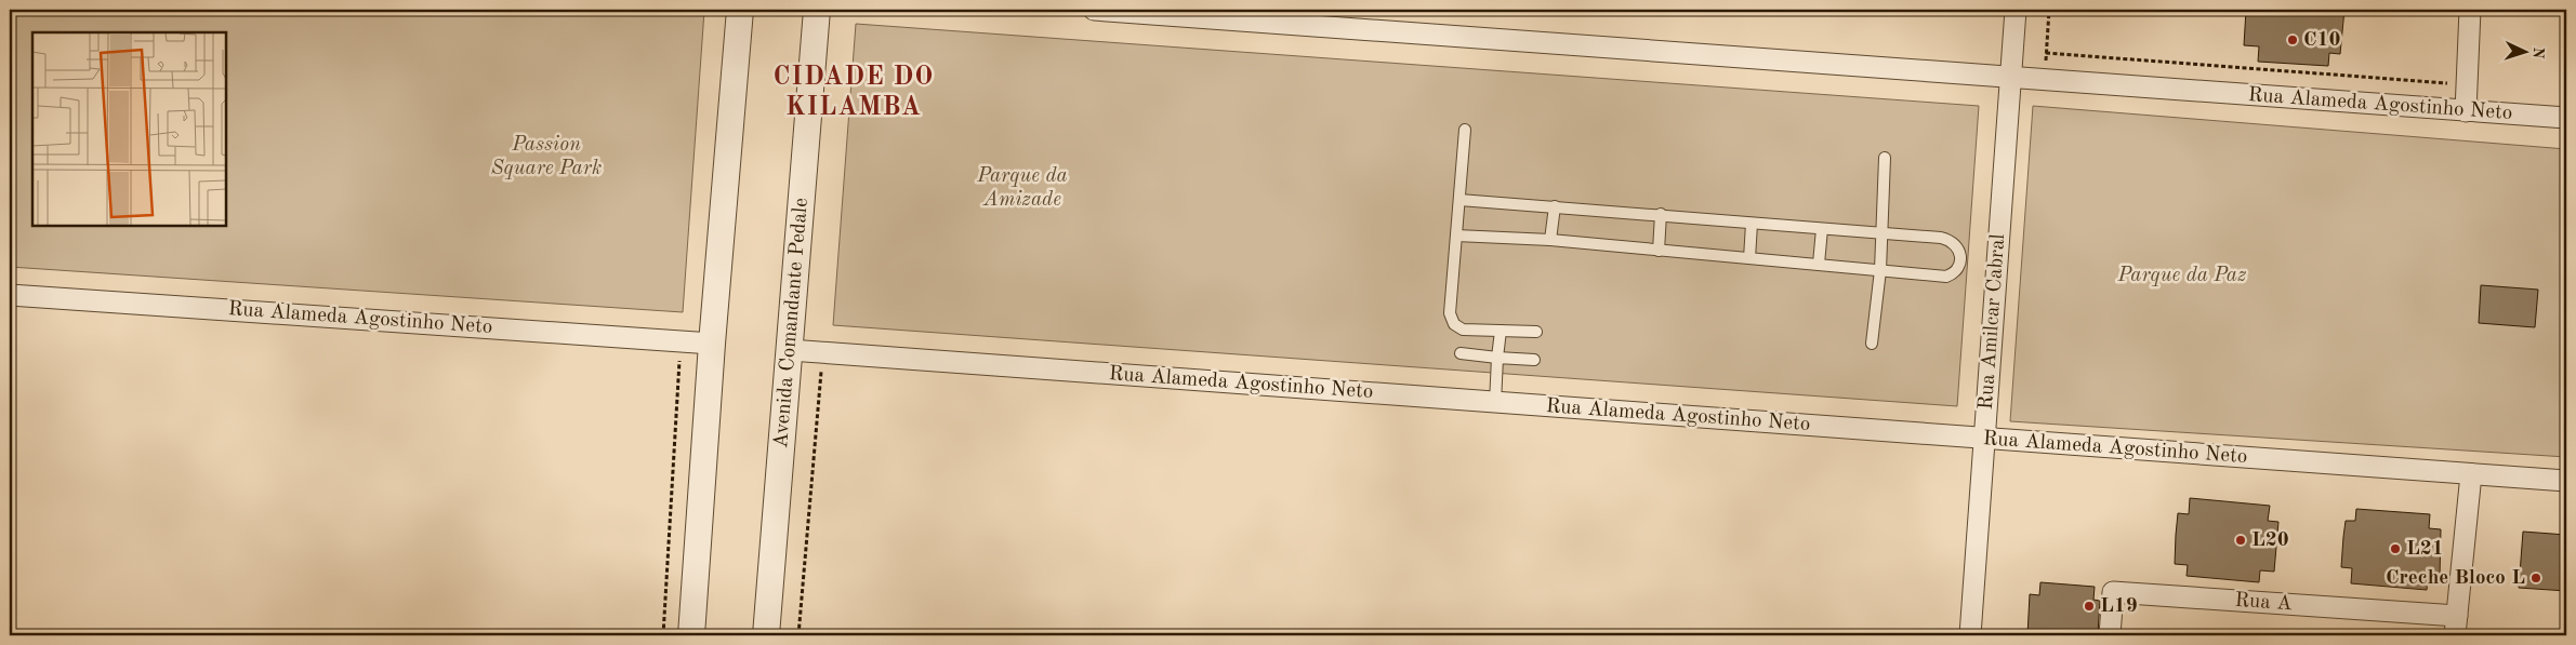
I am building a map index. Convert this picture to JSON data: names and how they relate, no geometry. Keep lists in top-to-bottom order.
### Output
{
  "streets": {
    "street": [
      "Rua Alameda Agostinho Neto",
      "Rua Amilcar Cabral",
      "Avenida Comandante Pedale",
      "Rua A"
    ]
  },
  "crossings": [
    ["Rua Alameda Agostinho Neto", "Rua Amilcar Cabral"],
    ["Rua Alameda Agostinho Neto", "Avenida Comandante Pedale"]
  ],
  "districts": ["CIDADE DO KILAMBA"],
  "parks": ["Passion Square Park", "Parque da Amizade", "Parque da Paz"],
  "places": [
    "C10",
    "L20",
    "L21",
    "Creche Bloco L",
    "L19"
  ],
  "north": "right"
}
